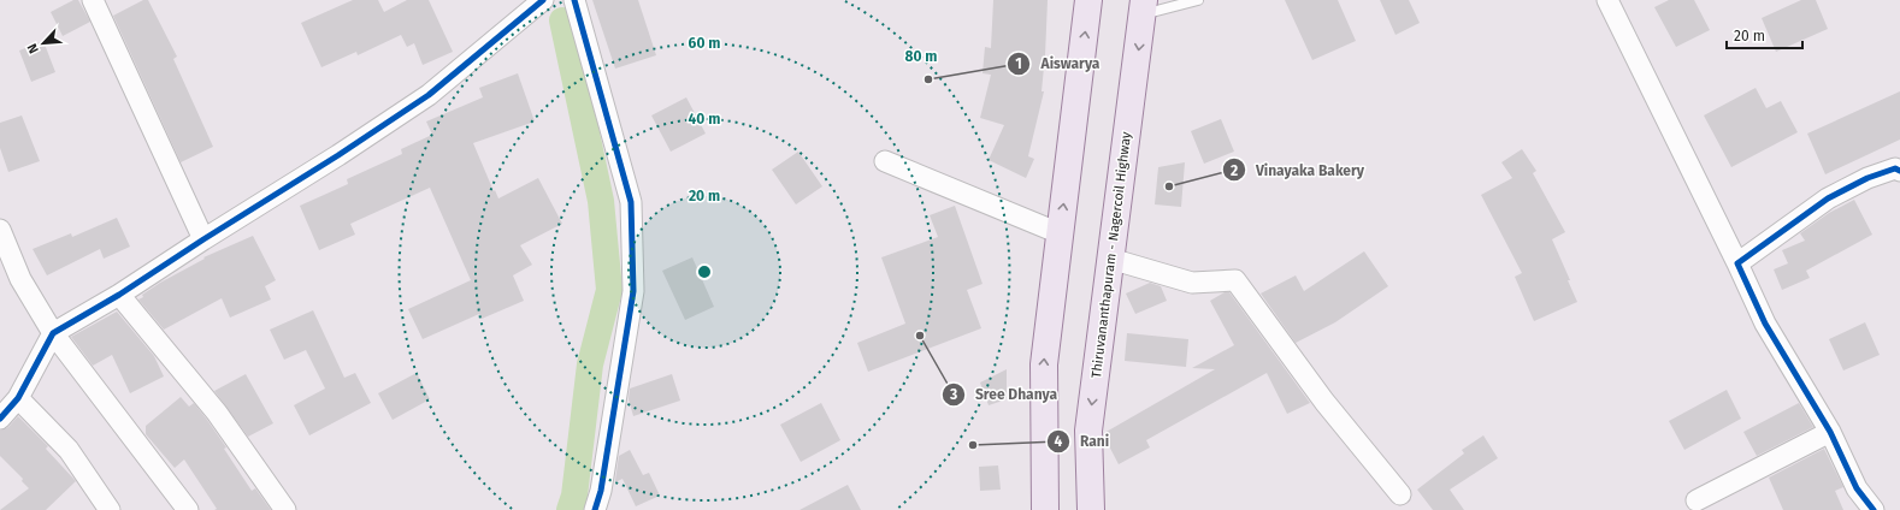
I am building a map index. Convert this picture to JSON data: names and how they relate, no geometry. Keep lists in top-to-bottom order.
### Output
{
  "streets": {
    "main road": ["Thiruvananthapuram - Nagercoil Highway"]
  },
  "places": [
    "Aiswarya",
    "Vinayaka Bakery",
    "Sree Dhanya",
    "Rani"
  ],
  "scale_bar": "20 m",
  "north": "bottom left",
  "rings": [
    "60 m",
    "80 m",
    "40 m",
    "20 m"
  ]
}
